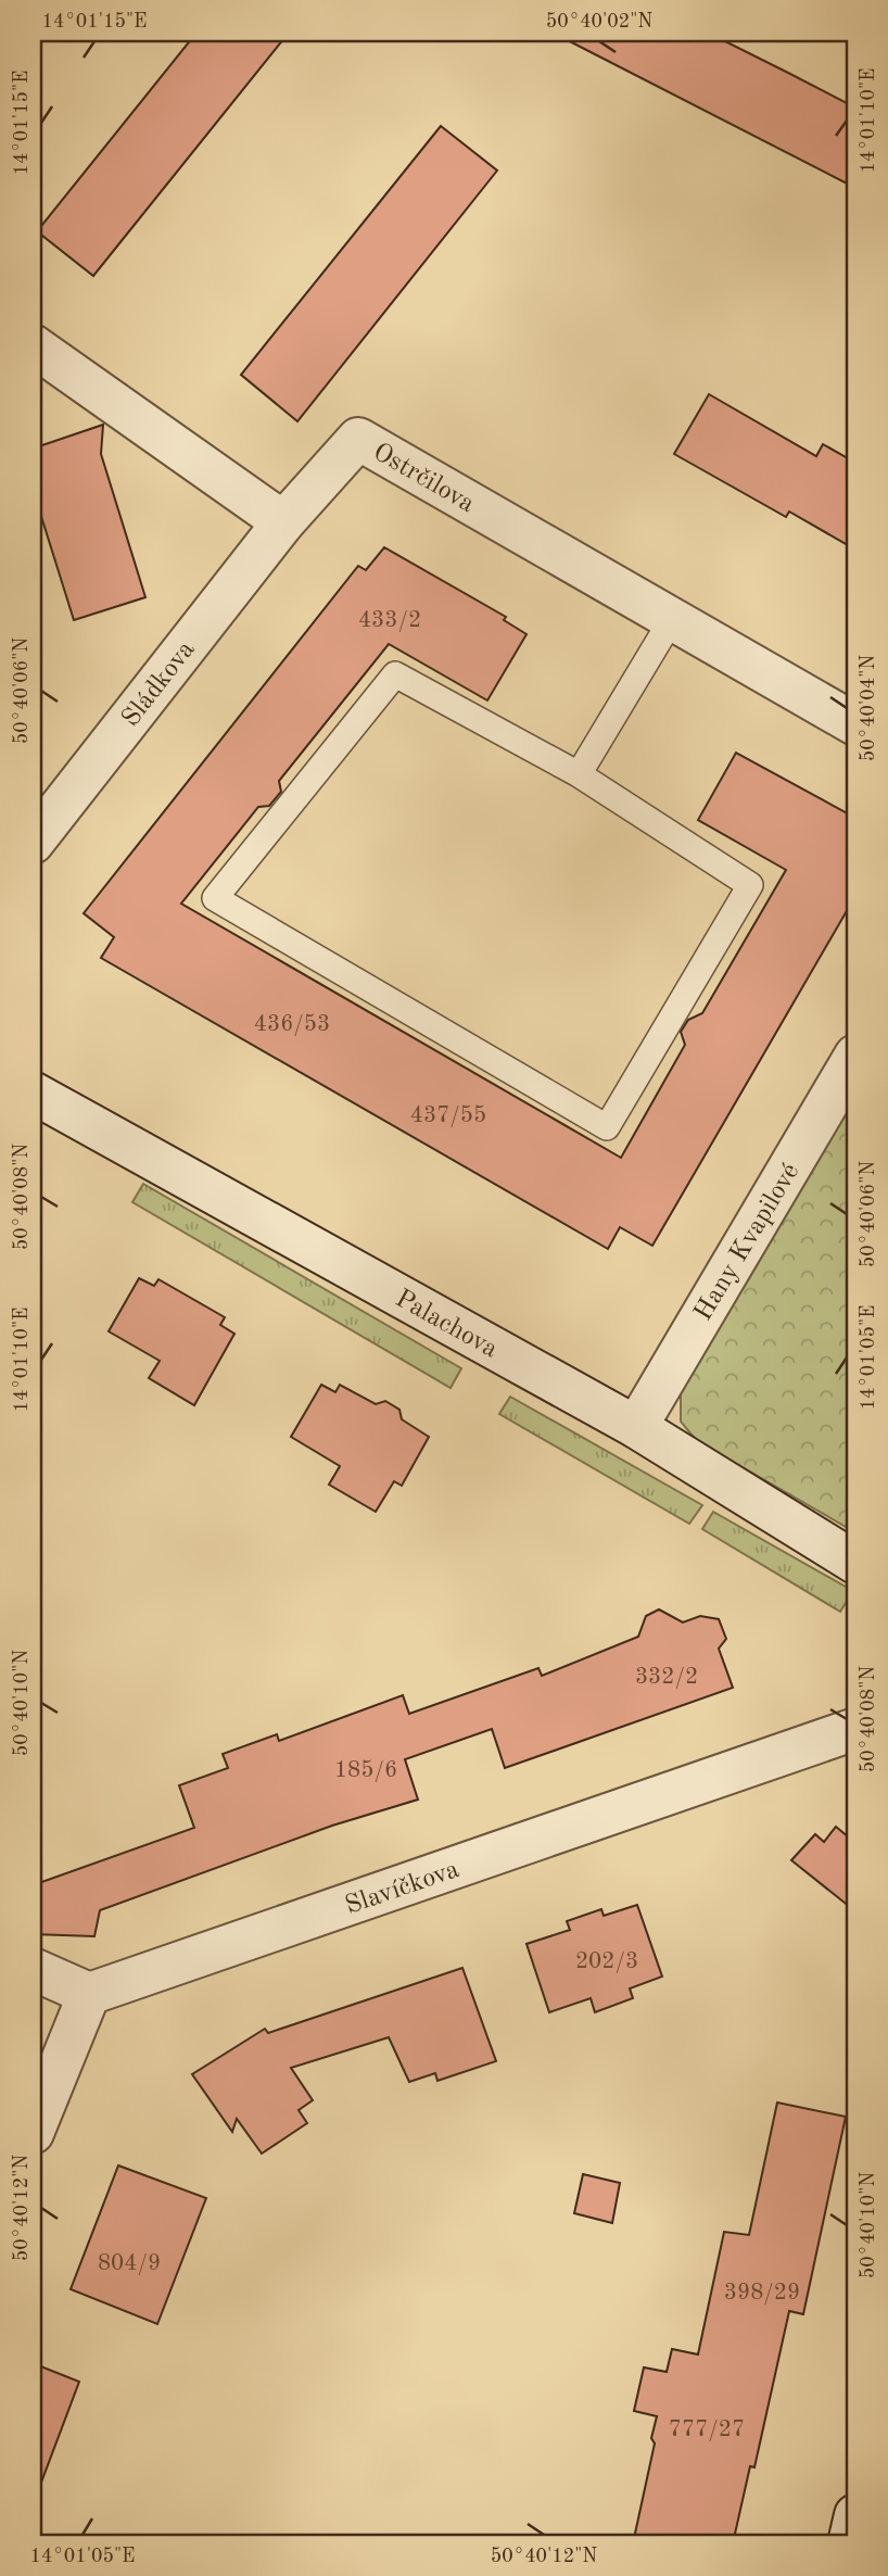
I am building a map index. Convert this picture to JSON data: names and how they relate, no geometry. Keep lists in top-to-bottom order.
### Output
{
  "streets": {
    "street": [
      "Ostrčilova",
      "Sládkova",
      "Hany Kvapilové",
      "Palachova",
      "Slavíčkova"
    ]
  },
  "crossings": [
    ["Ostrčilova", "Sládkova"],
    ["Hany Kvapilové", "Palachova"]
  ],
  "house_numbers": [
    "433/2",
    "436/53",
    "437/55",
    "332/2",
    "185/6",
    "202/3",
    "804/9",
    "398/29",
    "777/27"
  ],
  "coordinates": [
    "14°01'15\"E",
    "50°40'02\"N",
    "14°01'10\"E",
    "50°40'06\"N",
    "50°40'04\"N",
    "50°40'08\"N",
    "14°01'05\"E",
    "50°40'10\"N",
    "50°40'12\"N"
  ]
}
